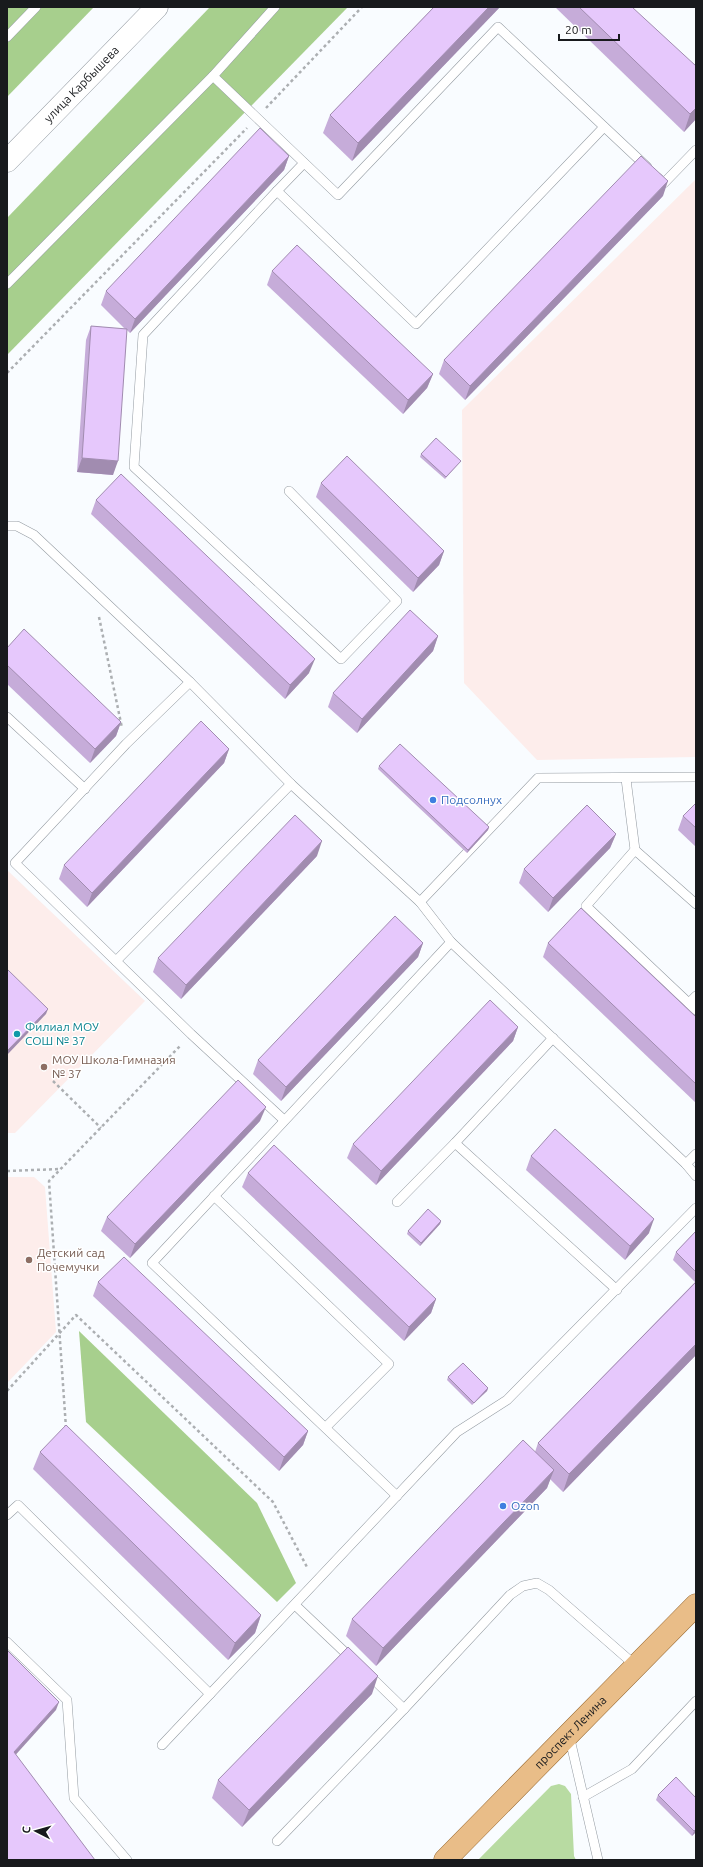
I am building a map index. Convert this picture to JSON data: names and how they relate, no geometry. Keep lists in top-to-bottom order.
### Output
{
  "streets": {
    "main road": ["проспект Ленина"],
    "street": ["улица Карбышева"]
  },
  "places": [
    "Подсолнух",
    "Филиал МОУ СОШ № 37",
    "МОУ Школа-Гимназия № 37",
    "Детский сад Почемучки",
    "Ozon"
  ],
  "scale_bar": "20 m",
  "north": "left"
}
